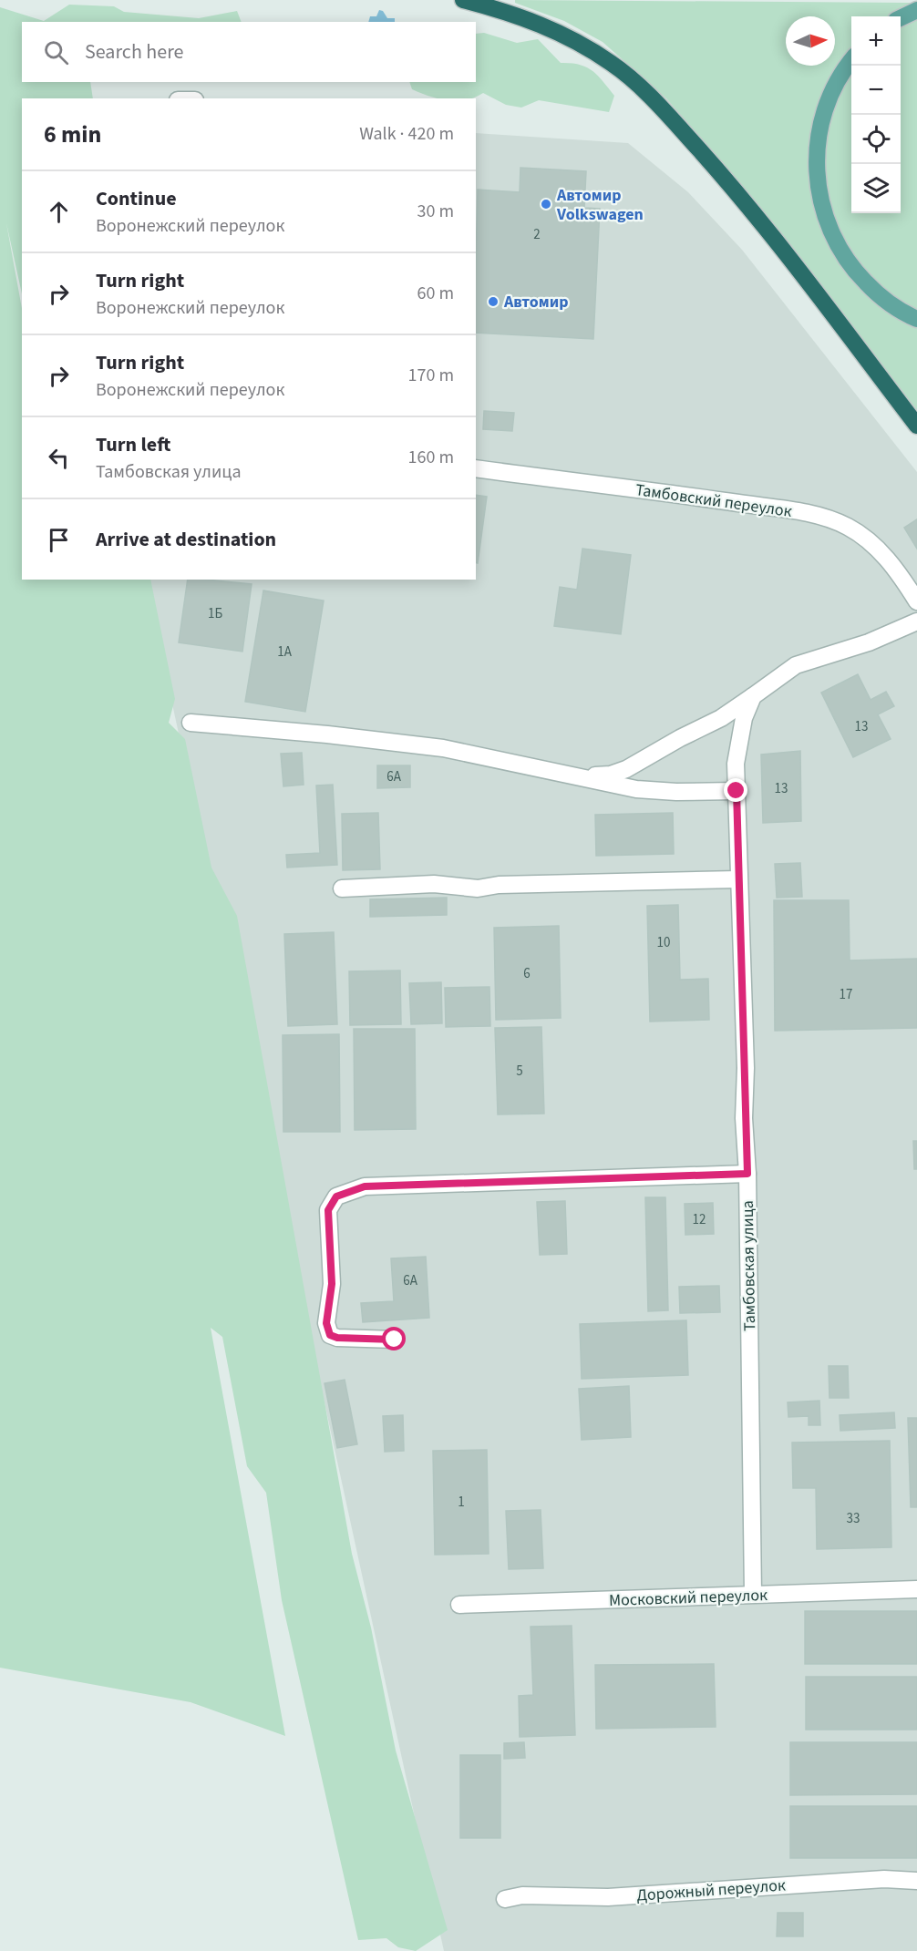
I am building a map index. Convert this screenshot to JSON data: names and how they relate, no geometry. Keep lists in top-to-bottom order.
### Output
{
  "streets": {
    "street": [
      "Тамбовский переулок",
      "Тамбовская улица",
      "Московский переулок",
      "Дорожный переулок"
    ]
  },
  "crossings": [
    ["Тамбовская улица", "Московский переулок"]
  ],
  "places": ["Автомир Volkswagen", "Автомир"],
  "house_numbers": [
    "2",
    "1Б",
    "1А",
    "13",
    "6А",
    "13",
    "10",
    "6",
    "17",
    "5",
    "12",
    "6А",
    "1",
    "33"
  ],
  "north": "right",
  "page": {
    "map_buttons": ["+", "−"],
    "search": "Search here",
    "heading": ["6 min", "Walk · 420 m"],
    "list": [
      ["Continue", "Воронежский переулок", "30 m"],
      ["Turn right", "Воронежский переулок", "60 m"],
      ["Turn right", "Воронежский переулок", "170 m"],
      ["Turn left", "Тамбовская улица", "160 m"],
      "Arrive at destination"
    ]
  }
}
